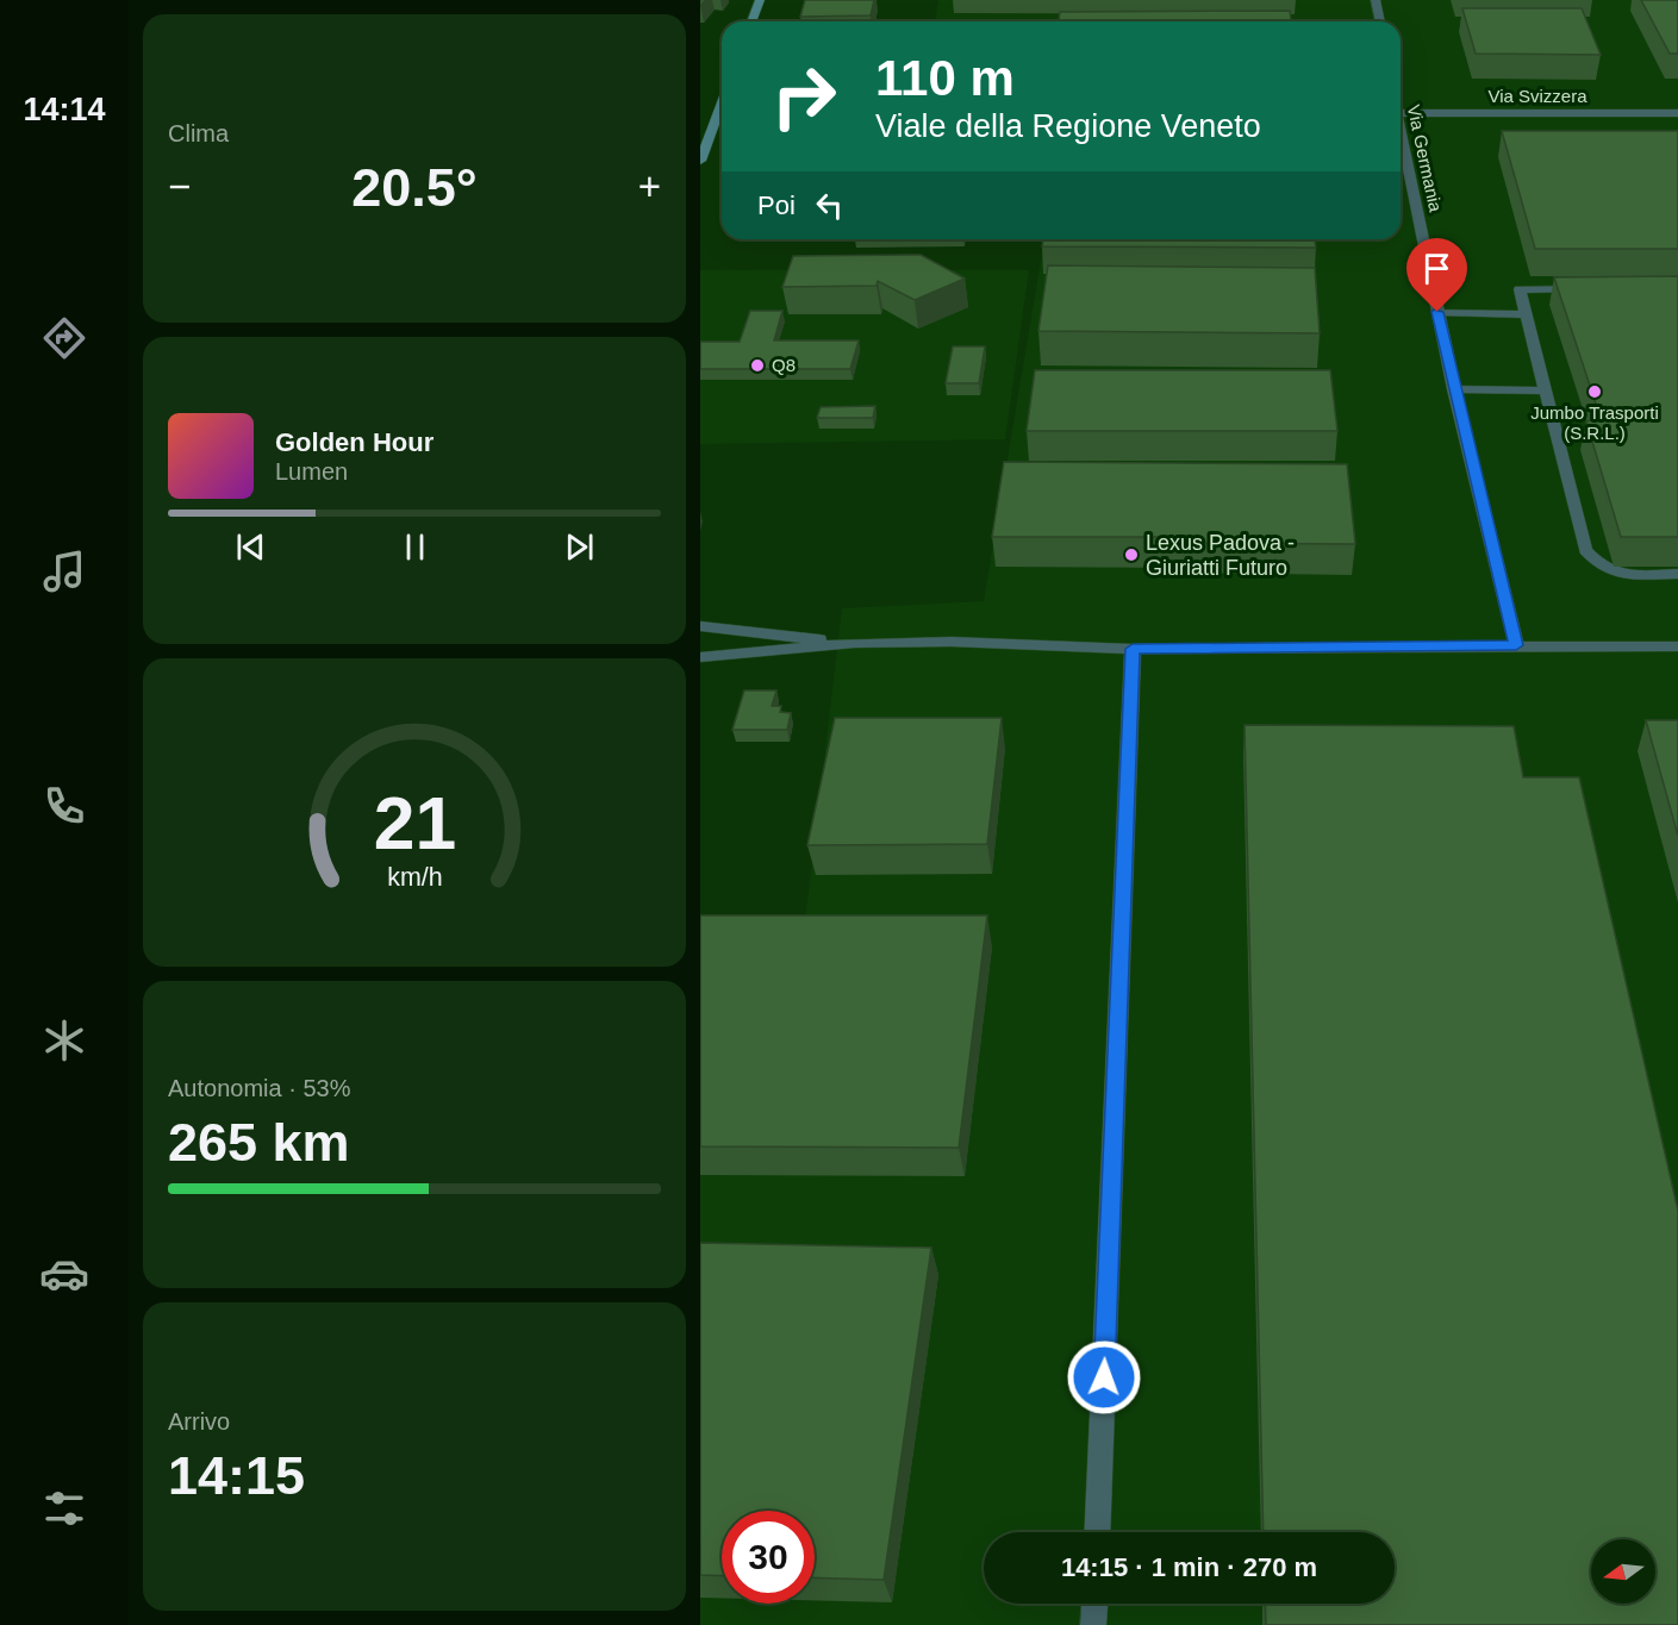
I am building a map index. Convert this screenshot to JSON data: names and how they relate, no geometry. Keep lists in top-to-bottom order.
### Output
{
  "streets": {
    "street": ["Via Svizzera", "Via Germania"]
  },
  "places": ["Q8", "Jumbo Trasporti (S.R.L.)", "Lexus Padova - Giuriatti Futuro"],
  "north": "left",
  "page": {
    "tabs": "14:14",
    "tile": [
      "Clima",
      ["Autonomia · 53%", "265 km"],
      ["Arrivo", "14:15"]
    ],
    "turn": ["110 m", "Viale della Regione Veneto"],
    "heat": ["−", "20.5°", "+"],
    "then": "Poi",
    "song": ["Golden Hour", "Lumen"],
    "limit": "30",
    "trip": "14:15 · 1 min · 270 m",
    "gauge": ["21", "km/h"]
  }
}
